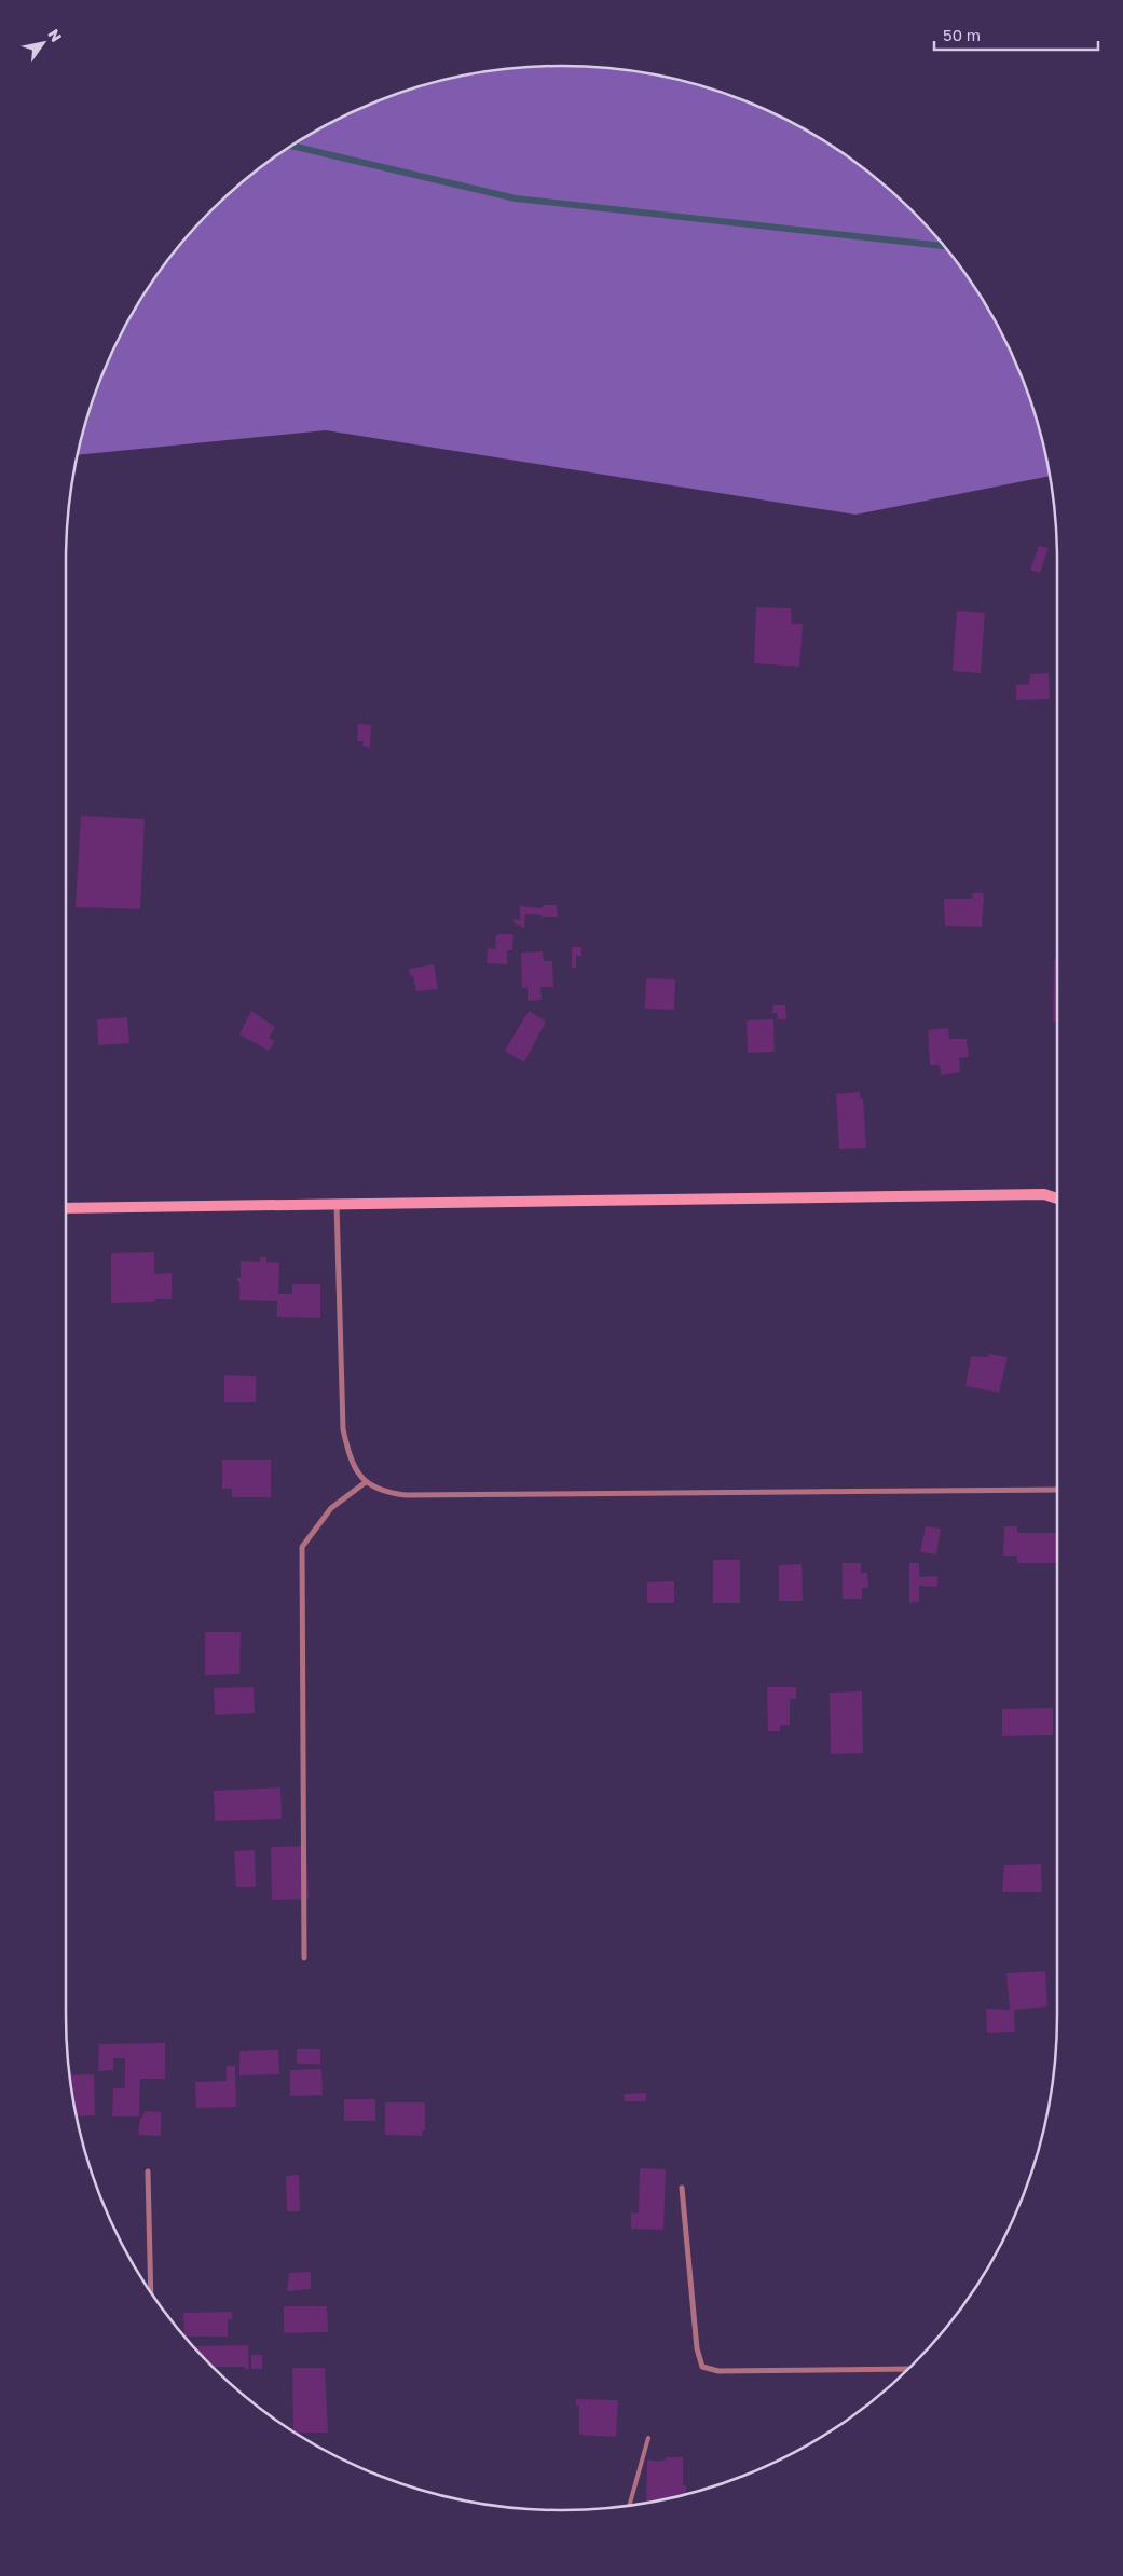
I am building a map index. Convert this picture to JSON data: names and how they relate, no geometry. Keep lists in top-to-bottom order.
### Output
{
  "scale_bar": "50 m",
  "north": "top right"
}
